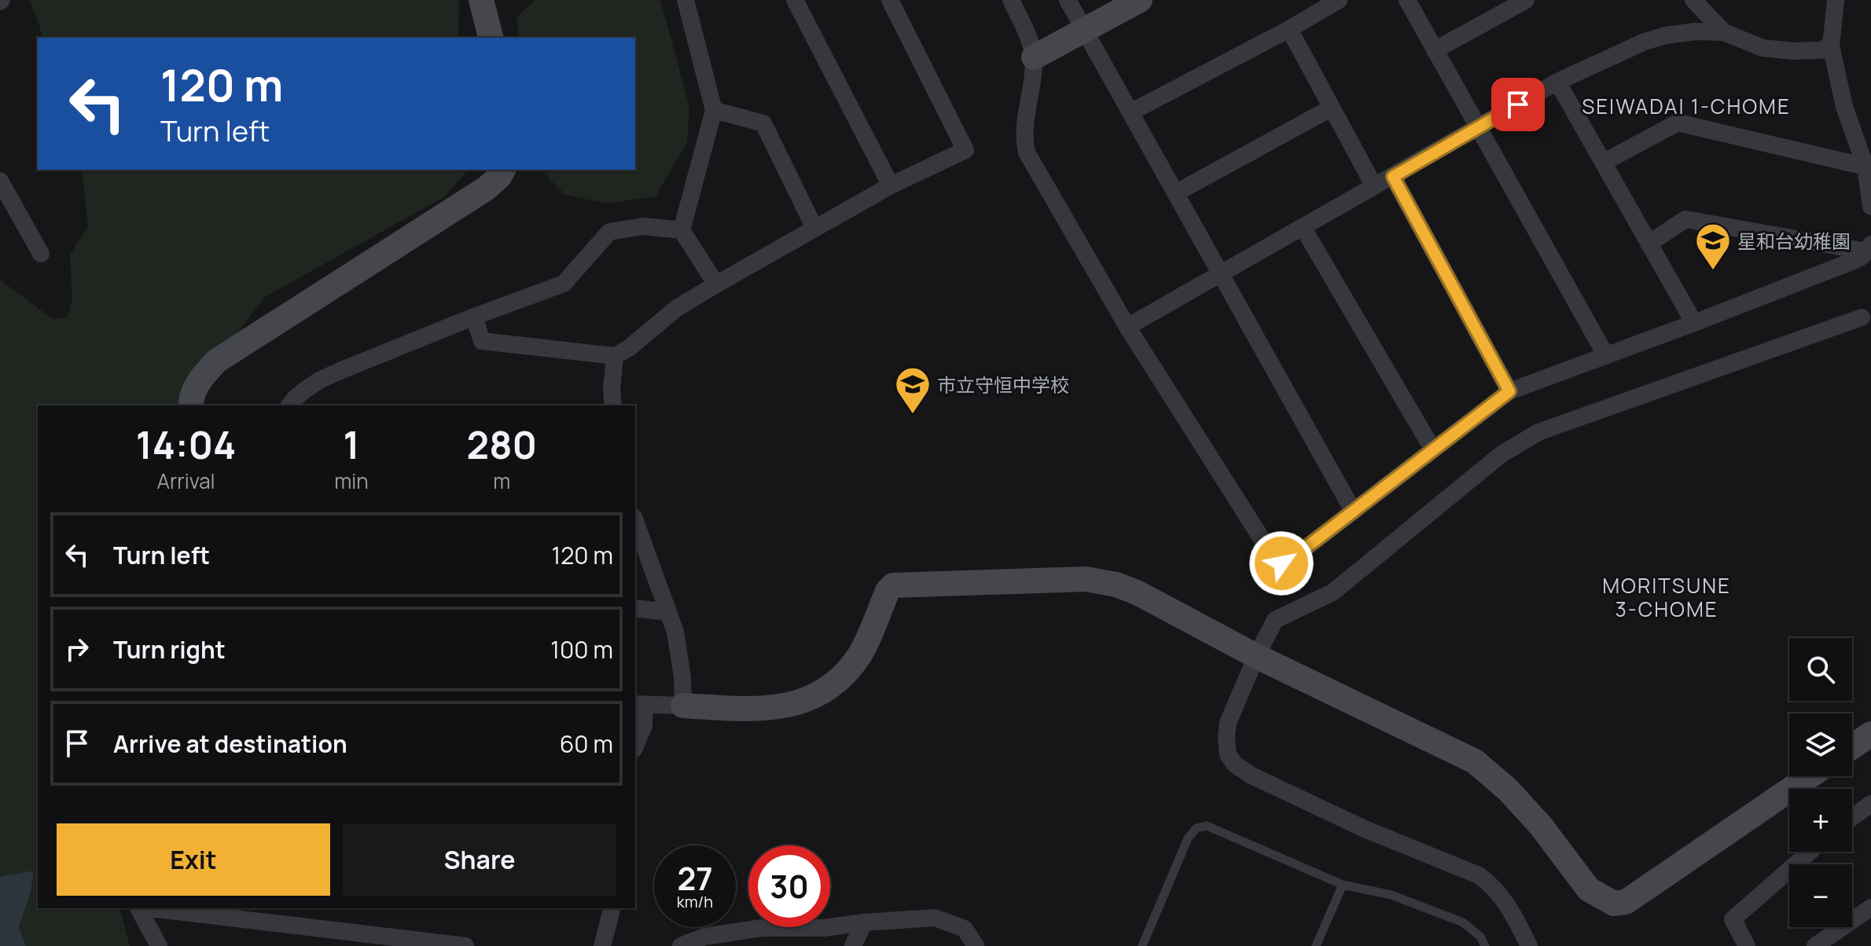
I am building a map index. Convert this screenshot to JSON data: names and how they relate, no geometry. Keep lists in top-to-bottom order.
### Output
{
  "districts": ["SEIWADAI 1-CHOME", "MORITSUNE 3-CHOME"],
  "places": {
    "school or university": ["星和台幼稚園", "市立守恒中学校"]
  },
  "page": {
    "turn": ["120 m", "Turn left"],
    "eta": [
      "14:04",
      "Arrival",
      "1",
      "min",
      "280",
      "m"
    ],
    "list": [
      {
        "name": "Turn left",
        "value": "120 m"
      },
      {
        "name": "Turn right",
        "value": "100 m"
      },
      {
        "name": "Arrive at destination",
        "value": "60 m"
      }
    ],
    "map_buttons": ["+", "−"],
    "buttons": ["Exit", "Share"],
    "speed": "27 km/h",
    "limit": "30"
  }
}
